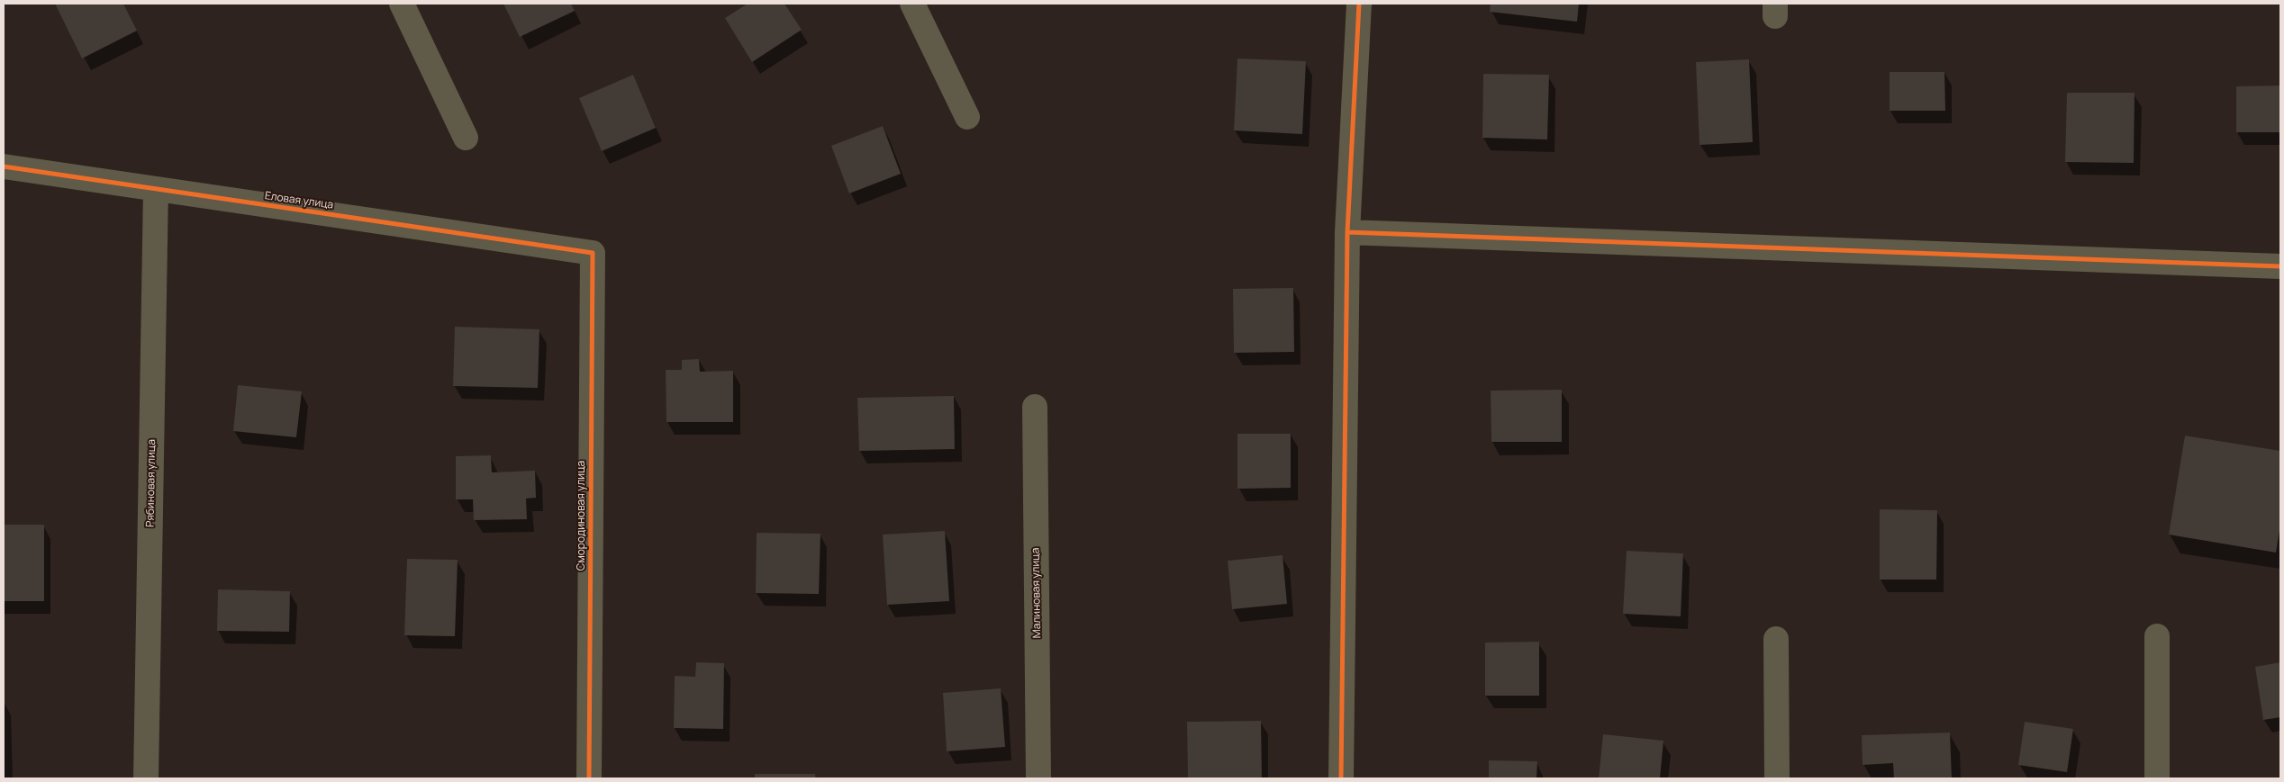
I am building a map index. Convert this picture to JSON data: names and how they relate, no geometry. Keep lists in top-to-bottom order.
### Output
{
  "streets": {
    "street": [
      "Еловая улица",
      "Рябиновая улица",
      "Смородиновая улица",
      "Малиновая улица"
    ]
  },
  "crossings": [
    ["Еловая улица", "Рябиновая улица"],
    ["Еловая улица", "Смородиновая улица"]
  ]
}
